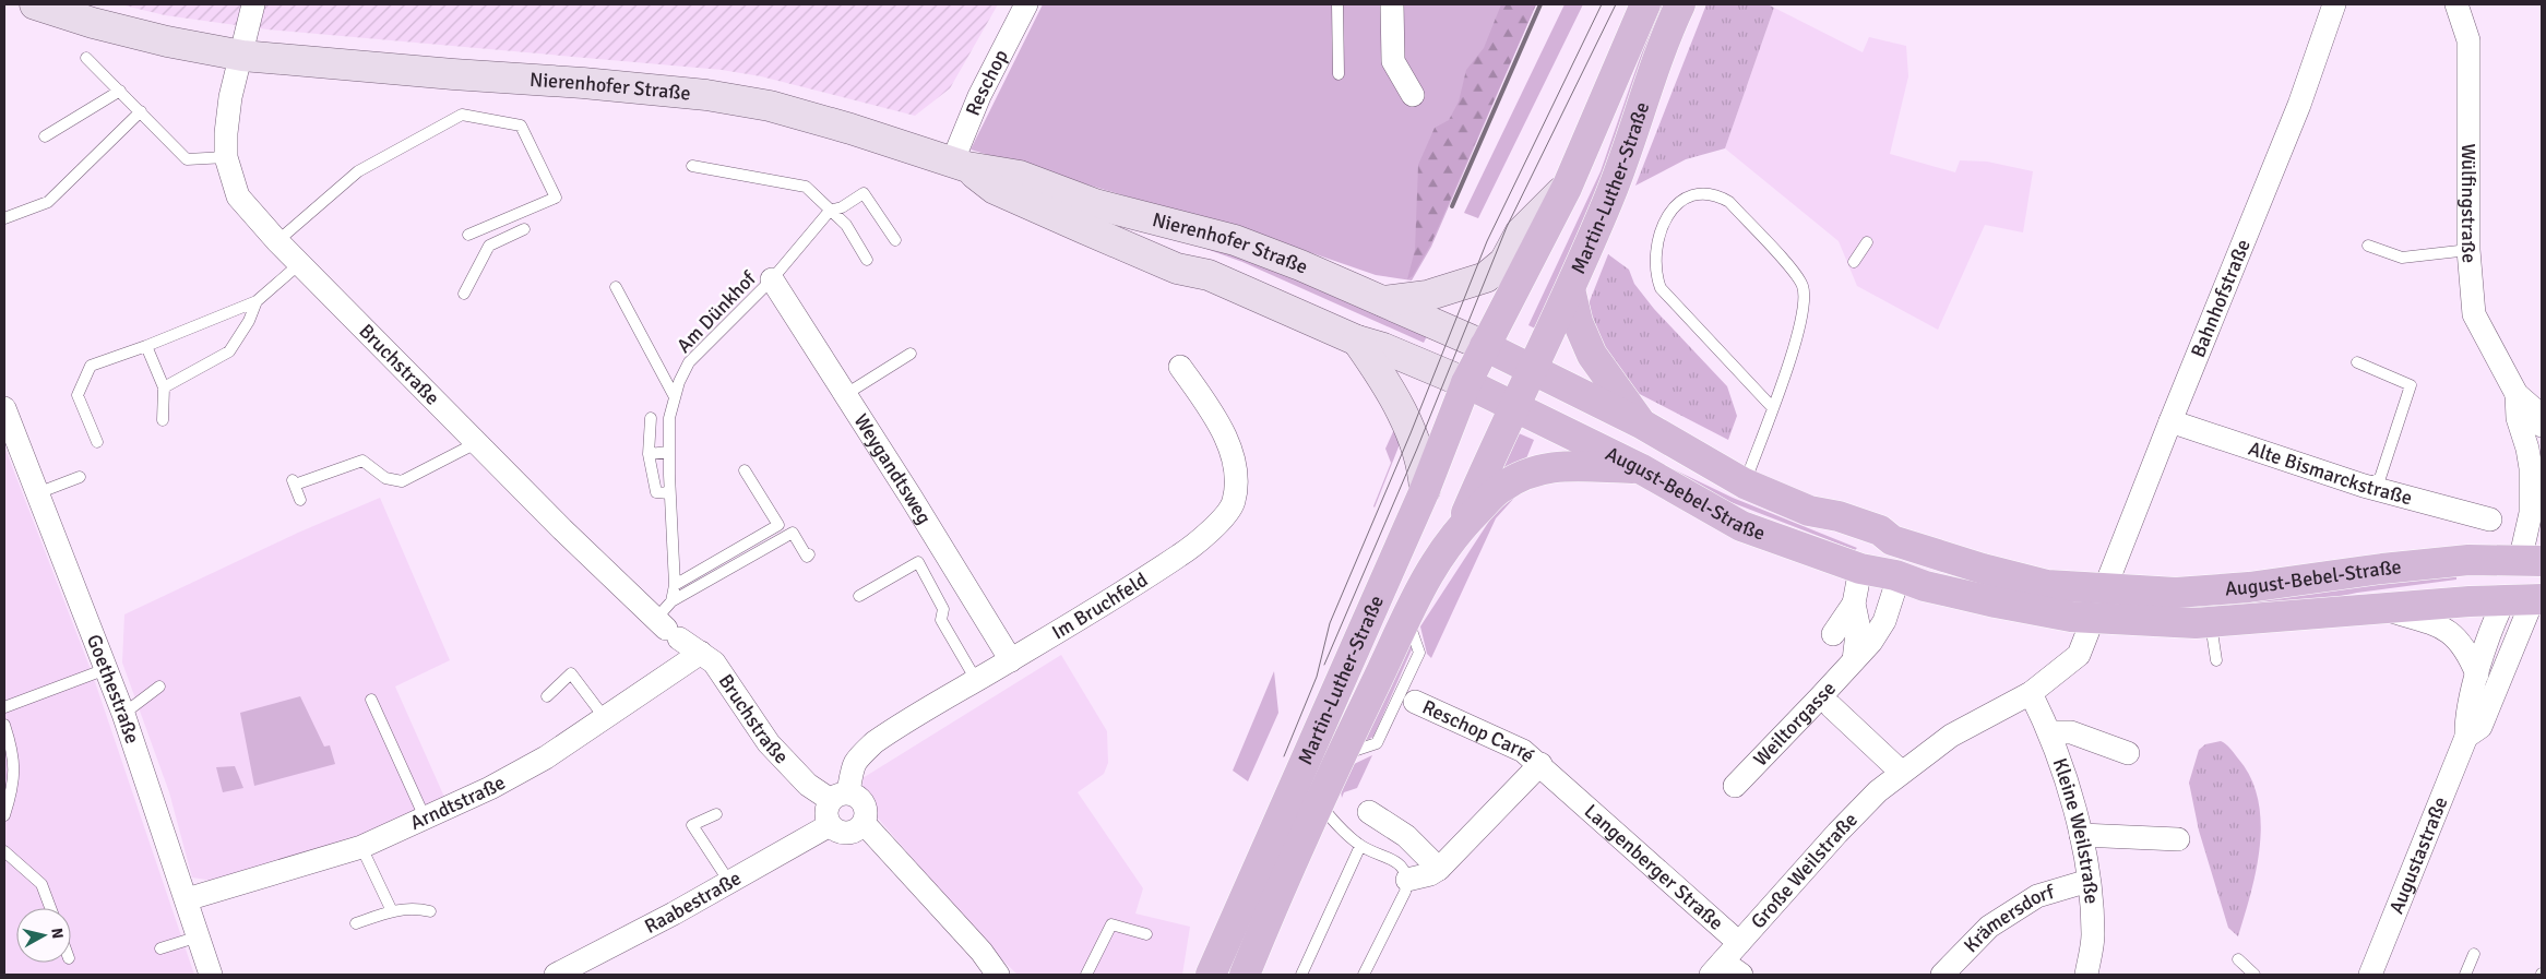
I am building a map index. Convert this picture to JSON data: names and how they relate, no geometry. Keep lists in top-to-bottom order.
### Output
{
  "streets": {
    "main road": ["Nierenhofer Straße", "Martin-Luther-Straße", "August-Bebel-Straße"],
    "street": [
      "Reschop",
      "Wülfingstraße",
      "Bahnhofstraße",
      "Bruchstraße",
      "Weygandtsweg",
      "Alte Bismarckstraße",
      "Im Bruchfeld",
      "Goethestraße",
      "Weiltorgasse",
      "Reschop Carré",
      "Arndtstraße",
      "Kleine Weilstraße",
      "Augustastraße",
      "Langenberger Straße",
      "Große Weilstraße",
      "Raabestraße",
      "Krämersdorf"
    ],
    "lane": ["Am Dünkhof"]
  },
  "crossings": [
    ["Reschop", "Nierenhofer Straße"],
    ["Nierenhofer Straße", "Martin-Luther-Straße"],
    ["Nierenhofer Straße", "Bruchstraße"],
    ["Martin-Luther-Straße", "August-Bebel-Straße"],
    ["Wülfingstraße", "August-Bebel-Straße"],
    ["Wülfingstraße", "Augustastraße"],
    ["Bahnhofstraße", "Alte Bismarckstraße"],
    ["Bahnhofstraße", "August-Bebel-Straße"],
    ["Am Dünkhof", "Weygandtsweg"],
    ["Bruchstraße", "Im Bruchfeld"],
    ["Bruchstraße", "Arndtstraße"],
    ["Bruchstraße", "Raabestraße"],
    ["Weygandtsweg", "Im Bruchfeld"],
    ["August-Bebel-Straße", "Weiltorgasse"],
    ["August-Bebel-Straße", "Augustastraße"],
    ["Im Bruchfeld", "Raabestraße"],
    ["Goethestraße", "Arndtstraße"],
    ["Reschop Carré", "Langenberger Straße"],
    ["Kleine Weilstraße", "Große Weilstraße"],
    ["Kleine Weilstraße", "Krämersdorf"],
    ["Langenberger Straße", "Große Weilstraße"]
  ],
  "north": "right"
}
